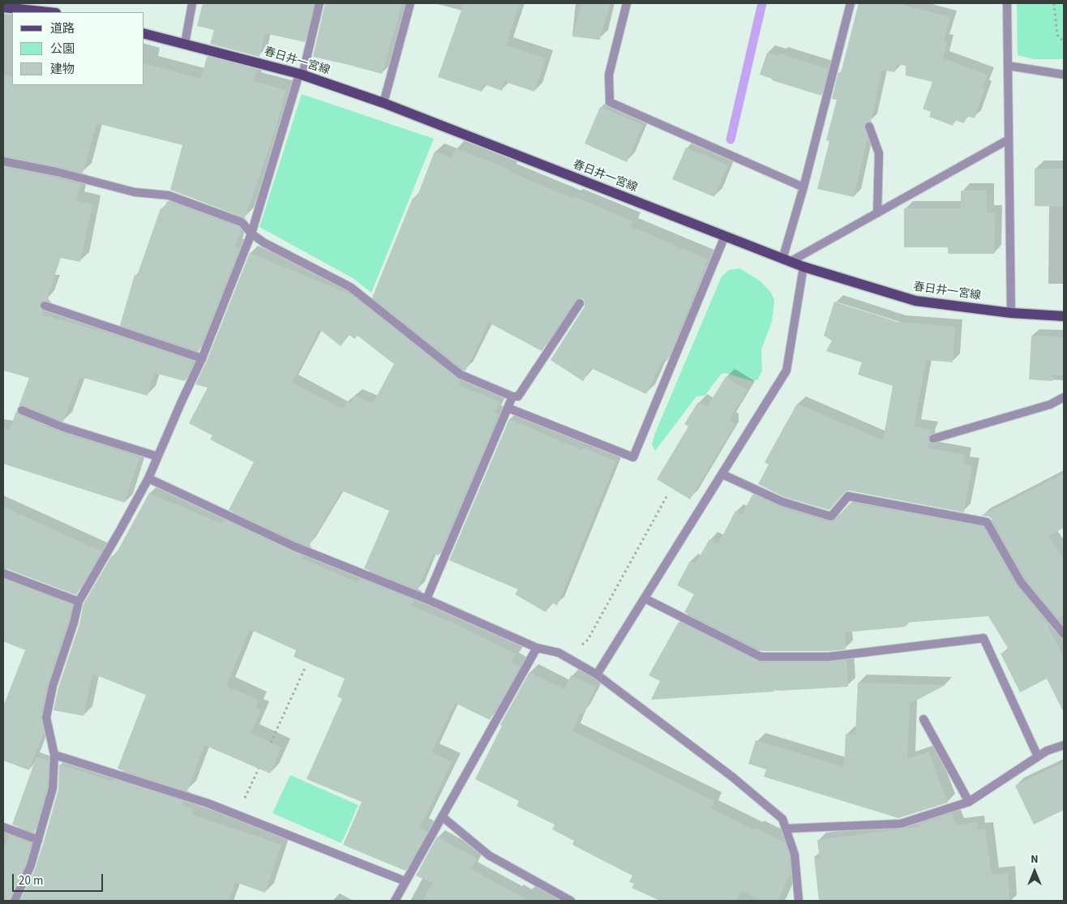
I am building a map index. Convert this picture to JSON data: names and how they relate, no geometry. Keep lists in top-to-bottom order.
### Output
{
  "streets": {
    "main road": ["春日井一宮線"]
  },
  "legend": ["道路", "公園", "建物"],
  "scale_bar": "20 m",
  "north": "top"
}
